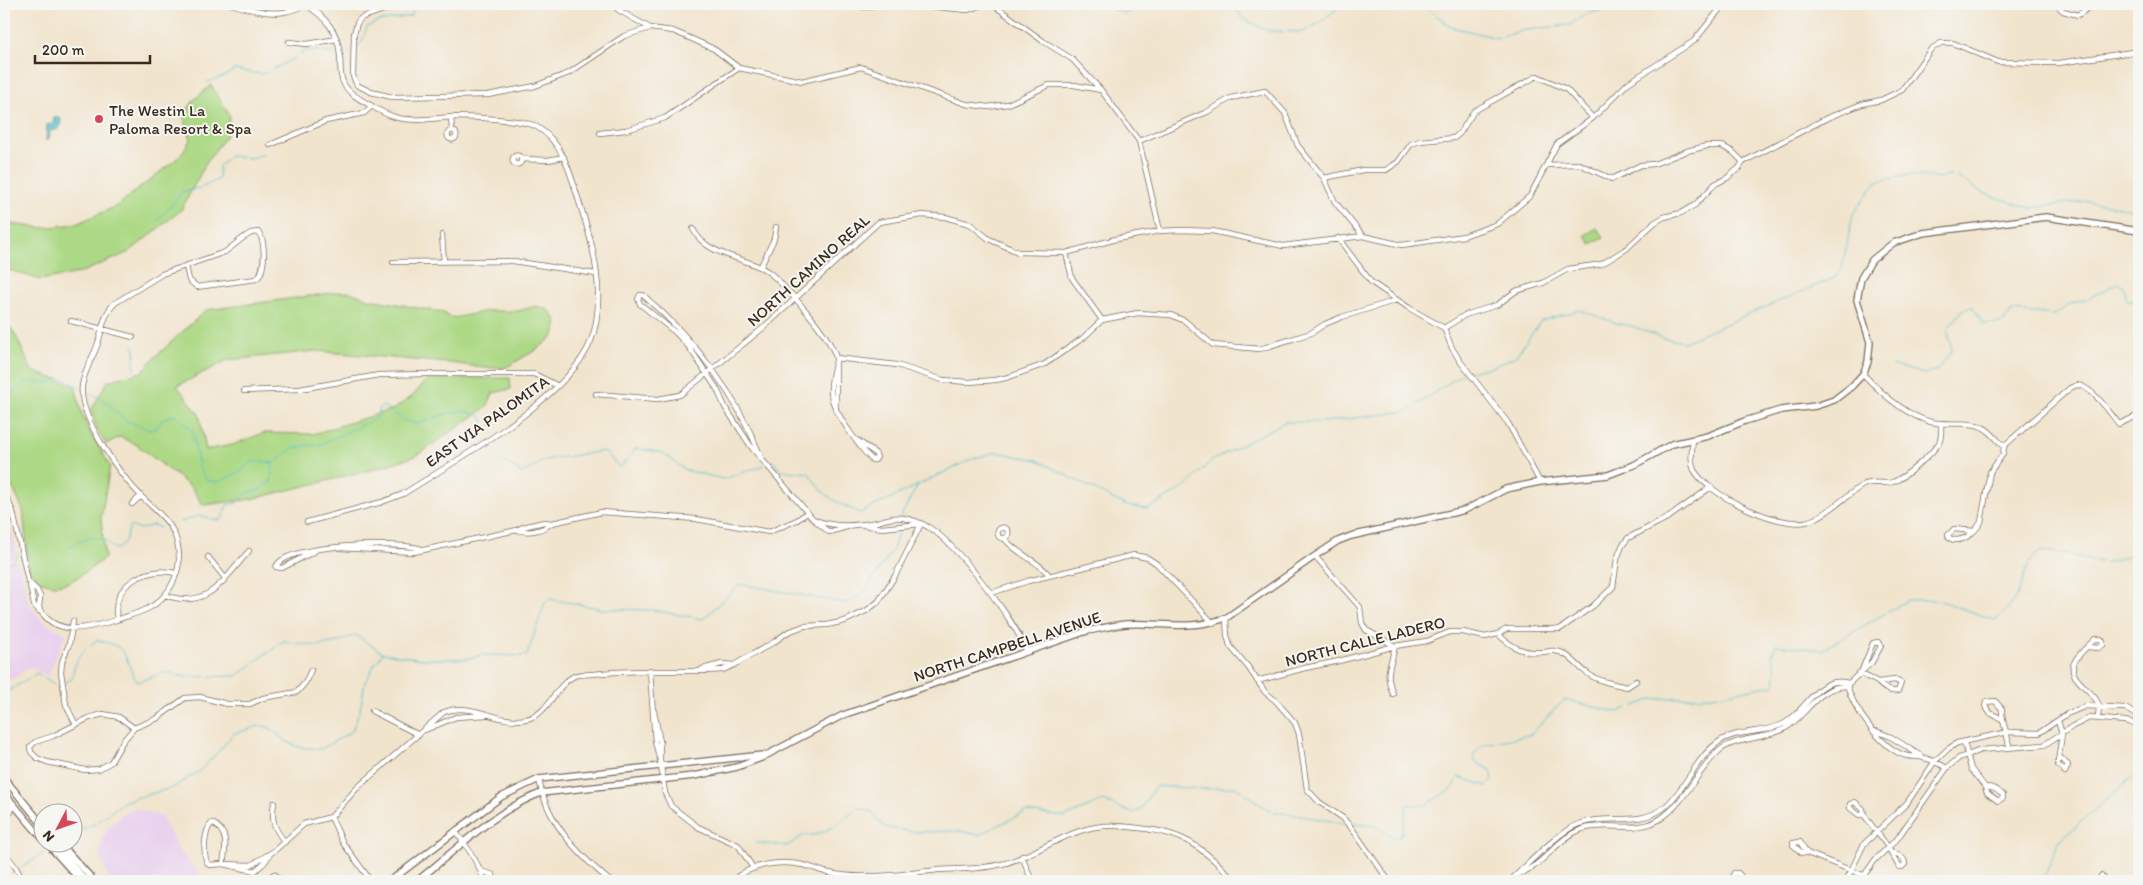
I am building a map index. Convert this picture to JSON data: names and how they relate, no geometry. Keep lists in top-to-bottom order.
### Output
{
  "streets": {
    "main road": ["NORTH CAMPBELL AVENUE"],
    "street": ["NORTH CAMINO REAL", "EAST VIA PALOMITA", "NORTH CALLE LADERO"]
  },
  "places": ["The Westin La Paloma Resort & Spa"],
  "scale_bar": "200 m",
  "north": "bottom left"
}
